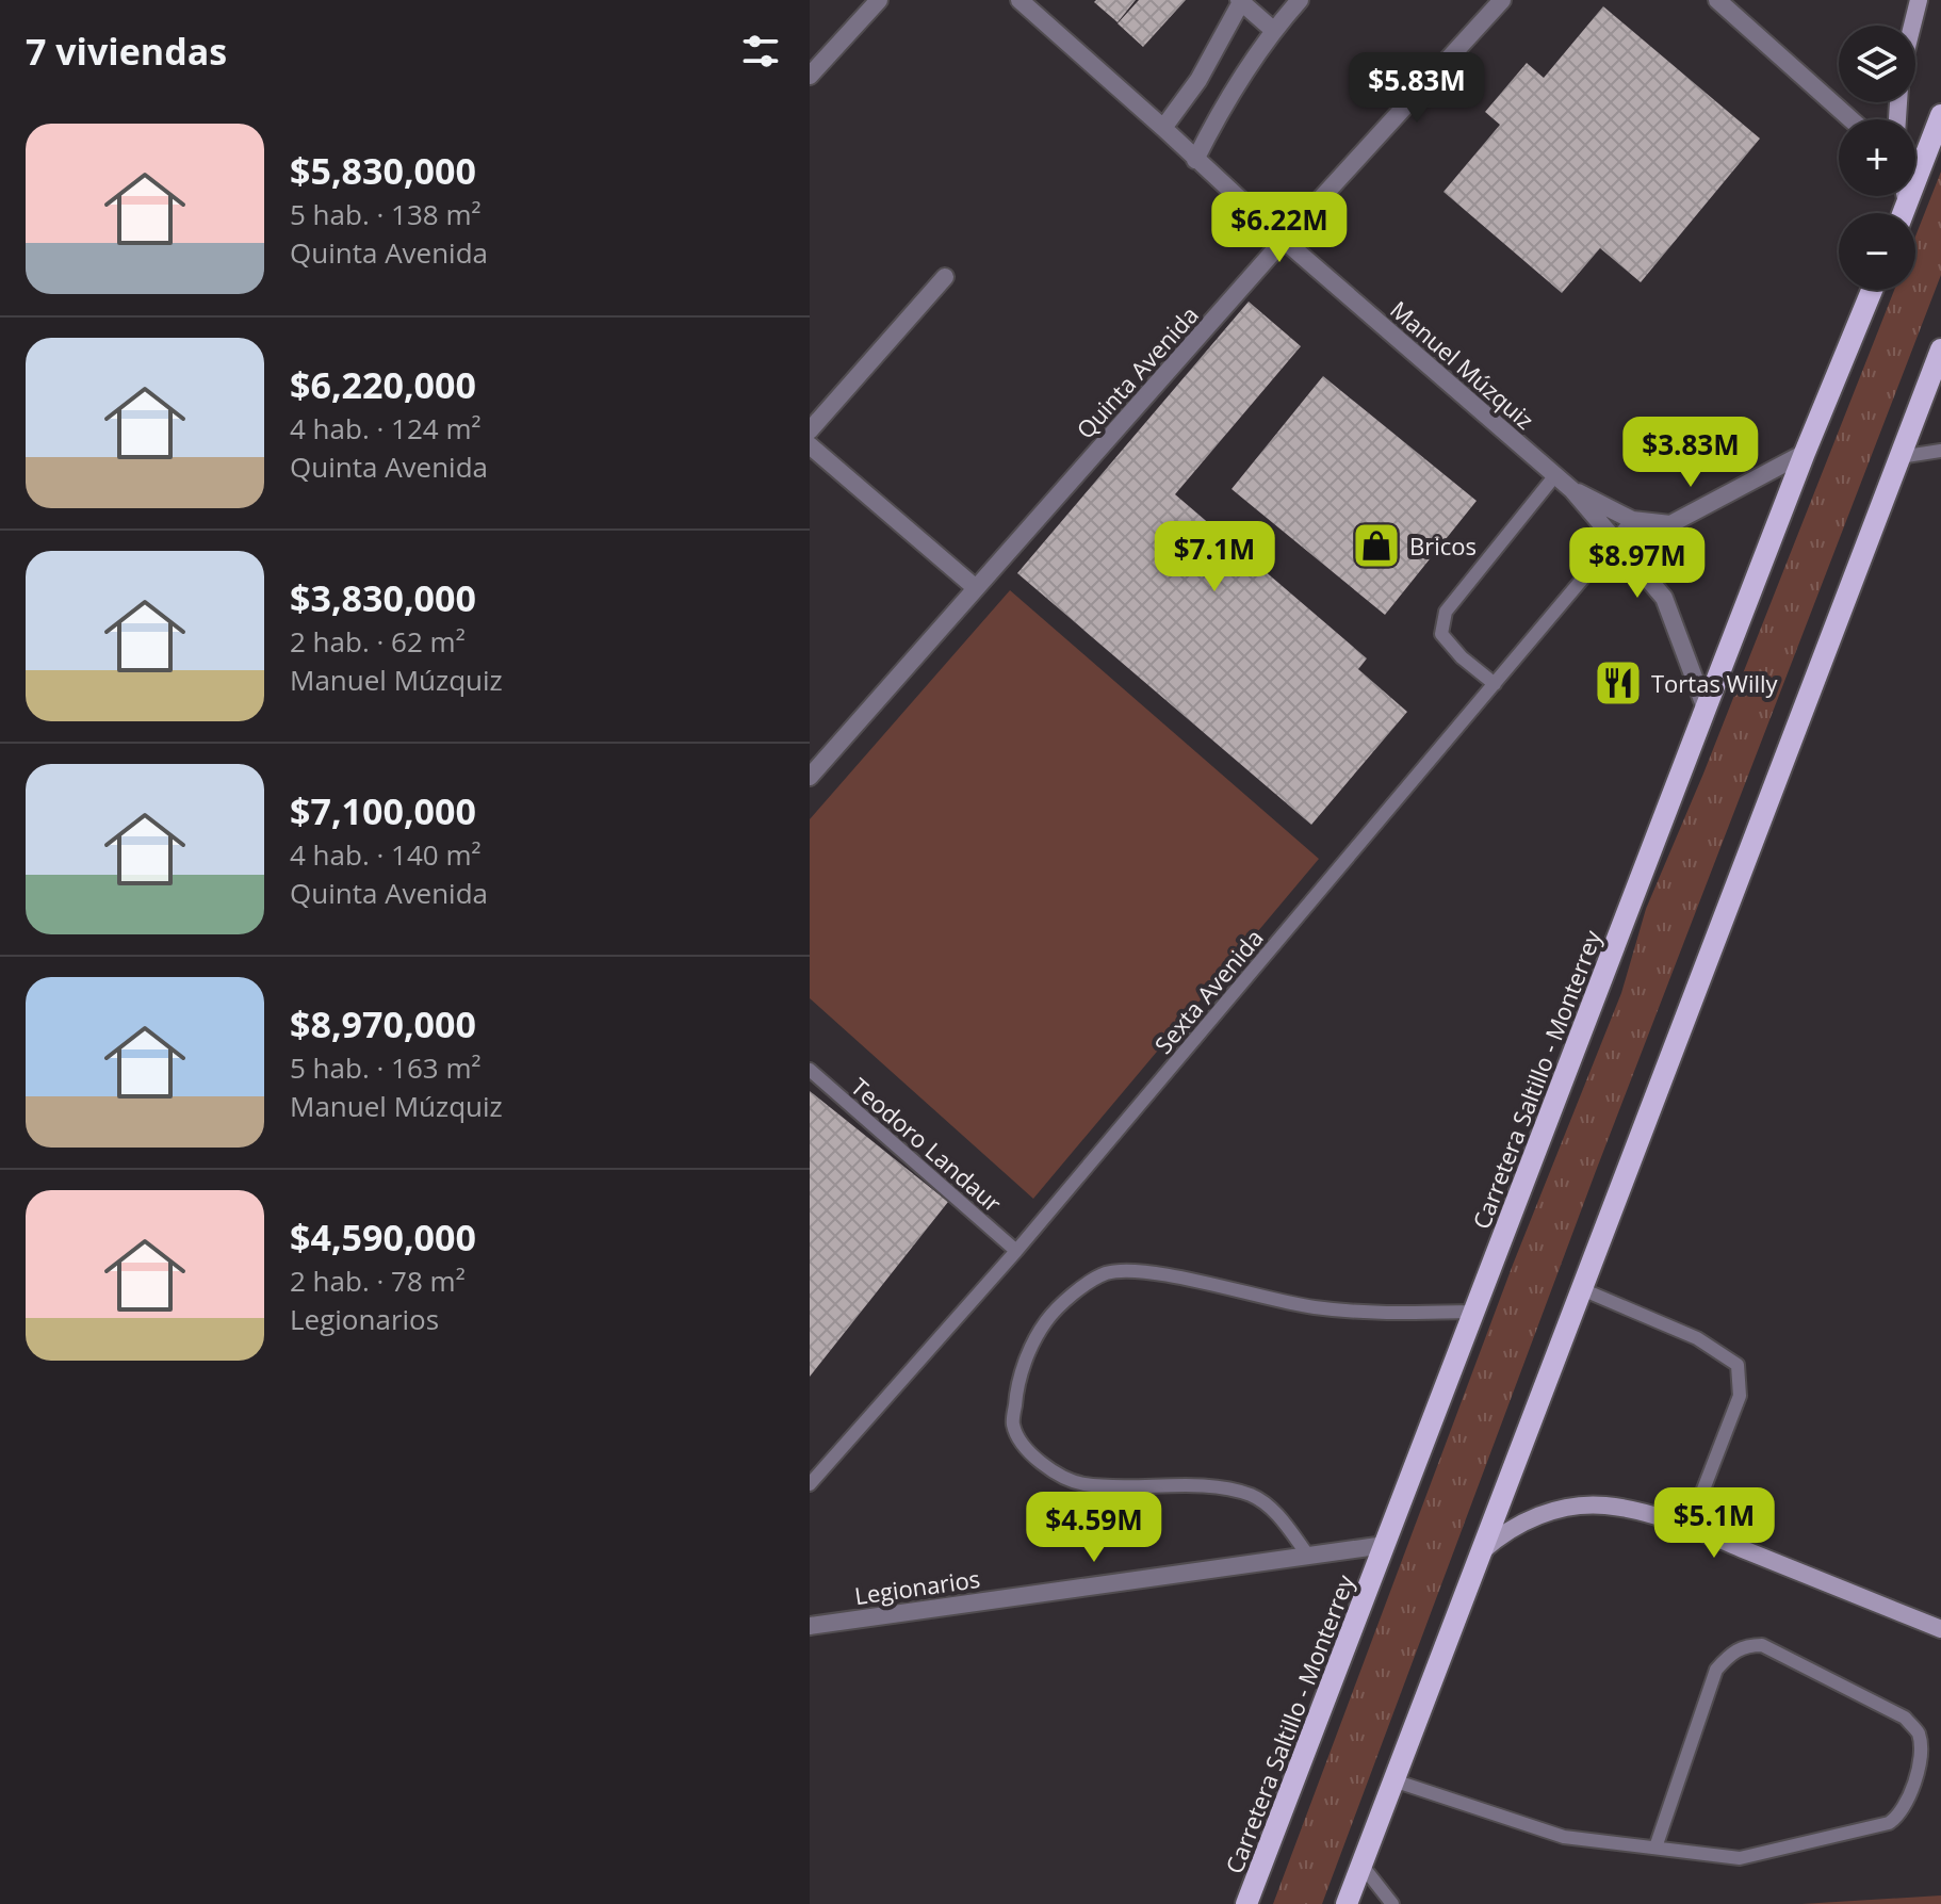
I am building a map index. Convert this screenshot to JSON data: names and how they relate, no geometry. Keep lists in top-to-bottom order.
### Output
{
  "streets": {
    "main road": ["Carretera Saltillo - Monterrey"],
    "street": ["Manuel Múzquiz", "Quinta Avenida", "Legionarios"],
    "lane": ["Sexta Avenida", "Teodoro Landaur"]
  },
  "crossings": [
    ["Manuel Múzquiz", "Quinta Avenida"],
    ["Manuel Múzquiz", "Sexta Avenida"],
    ["Manuel Múzquiz", "Carretera Saltillo - Monterrey"],
    ["Sexta Avenida", "Teodoro Landaur"],
    ["Carretera Saltillo - Monterrey", "Legionarios"]
  ],
  "places": {
    "shop": ["Bricos"],
    "restaurant": ["Tortas Willy"]
  },
  "page": {
    "heading": "7 viviendas",
    "map_buttons": ["+", "−"],
    "price": [
      "$5.83M",
      "$6.22M",
      "$3.83M",
      "$7.1M",
      "$8.97M",
      "$5.1M",
      "$4.59M"
    ],
    "list": [
      {
        "name": "$5,830,000",
        "note": "5 hab. · 138 m² · Quinta Avenida"
      },
      {
        "name": "$6,220,000",
        "note": "4 hab. · 124 m² · Quinta Avenida"
      },
      {
        "name": "$3,830,000",
        "note": "2 hab. · 62 m² · Manuel Múzquiz"
      },
      {
        "name": "$7,100,000",
        "note": "4 hab. · 140 m² · Quinta Avenida"
      },
      {
        "name": "$8,970,000",
        "note": "5 hab. · 163 m² · Manuel Múzquiz"
      },
      {
        "name": "$4,590,000",
        "note": "2 hab. · 78 m² · Legionarios"
      }
    ]
  }
}
